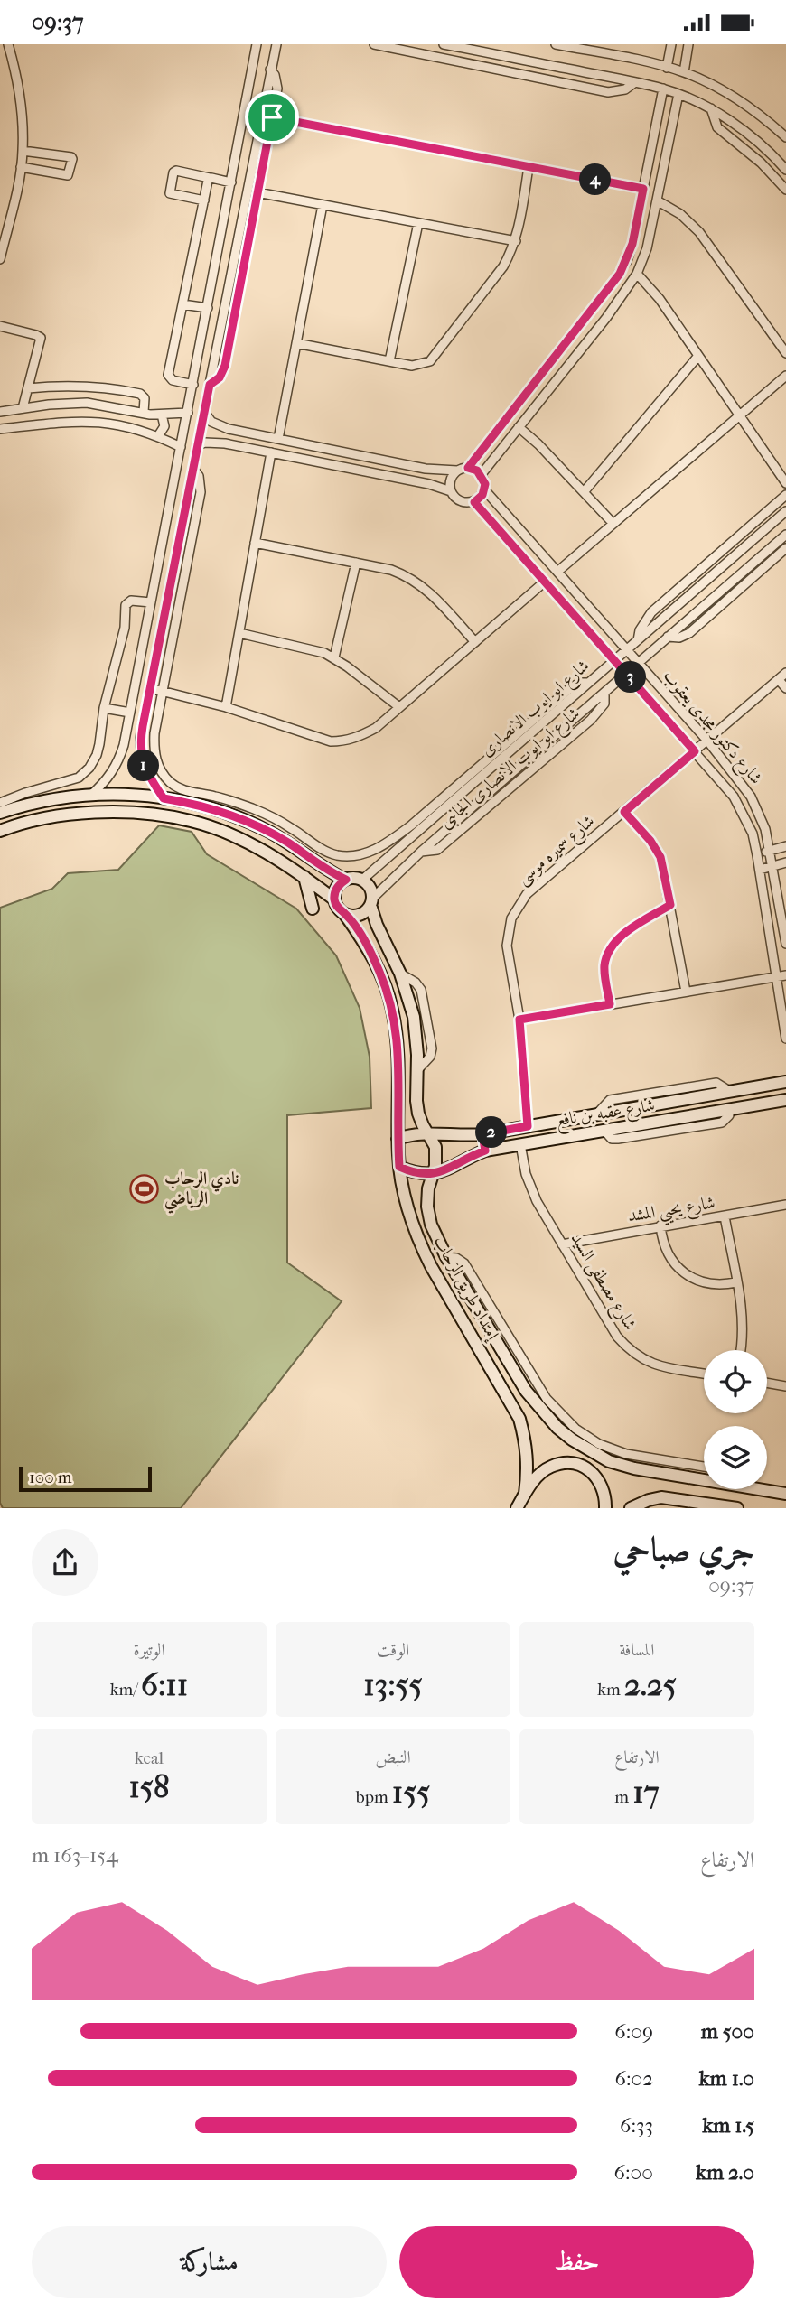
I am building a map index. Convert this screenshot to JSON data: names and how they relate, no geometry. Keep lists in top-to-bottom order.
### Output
{
  "streets": {
    "street": [
      "شارع ابو ايوب الانصارى",
      "شارع دكتور مجدى يعقوب",
      "شارع سميره موسى",
      "شارع عقبه بن نافع",
      "شارع يحيي المشد",
      "شارع مصطفى السيد",
      "إمتداد طريق الرحاب"
    ]
  },
  "crossings": [
    ["شارع ابو ايوب الانصارى", "شارع دكتور مجدى يعقوب"],
    ["شارع ابو ايوب الانصارى", "إمتداد طريق الرحاب"],
    ["شارع دكتور مجدى يعقوب", "شارع سميره موسى"],
    ["شارع سميره موسى", "شارع عقبه بن نافع"],
    ["شارع عقبه بن نافع", "شارع مصطفى السيد"],
    ["شارع عقبه بن نافع", "إمتداد طريق الرحاب"],
    ["شارع يحيي المشد", "شارع مصطفى السيد"]
  ],
  "places": {
    "sports": ["نادي الرحاب الرياضي"]
  },
  "scale_bar": "100 m",
  "page": {
    "status": "09:37",
    "pins": [
      "4",
      "3",
      "1",
      "2"
    ],
    "scale": "100 m",
    "heading": ["جري صباحي", "09:37"],
    "stats": [
      ["المسافة", "2.25 km"],
      ["الوقت", "13:55"],
      ["الوتيرة", "6:11 /km"],
      ["الارتفاع", "17 m"],
      ["النبض", "155 bpm"],
      ["kcal", "158"]
    ],
    "chart": ["الارتفاع", "154–163 m"],
    "list": [
      {
        "name": "500 m",
        "note": "6:09"
      },
      {
        "name": "1.0 km",
        "note": "6:02"
      },
      {
        "name": "1.5 km",
        "note": "6:33"
      },
      {
        "name": "2.0 km",
        "note": "6:00"
      }
    ],
    "buttons": ["حفظ", "مشاركة"]
  }
}
